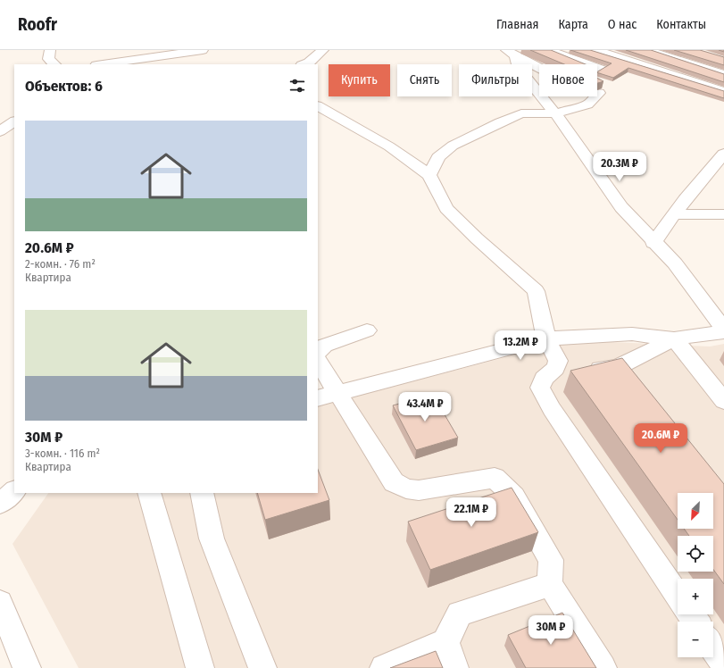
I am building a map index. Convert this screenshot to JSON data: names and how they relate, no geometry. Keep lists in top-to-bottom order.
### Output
{
  "north": "bottom left",
  "page": {
    "header": "Roofr",
    "nav": [
      "Главная",
      "Карта",
      "О нас",
      "Контакты"
    ],
    "chip": [
      "Купить",
      "Снять",
      "Фильтры",
      "Новое"
    ],
    "heading": "Объектов: 6",
    "list": [
      {
        "name": "20.6M ₽",
        "note": "2-комн. · 76 m² · Квартира"
      },
      {
        "name": "30M ₽",
        "note": "3-комн. · 116 m² · Квартира"
      }
    ],
    "price": [
      "20.3M ₽",
      "13.2M ₽",
      "43.4M ₽",
      "20.6M ₽",
      "22.1M ₽",
      "30M ₽"
    ],
    "map_buttons": ["+", "−"]
  }
}
